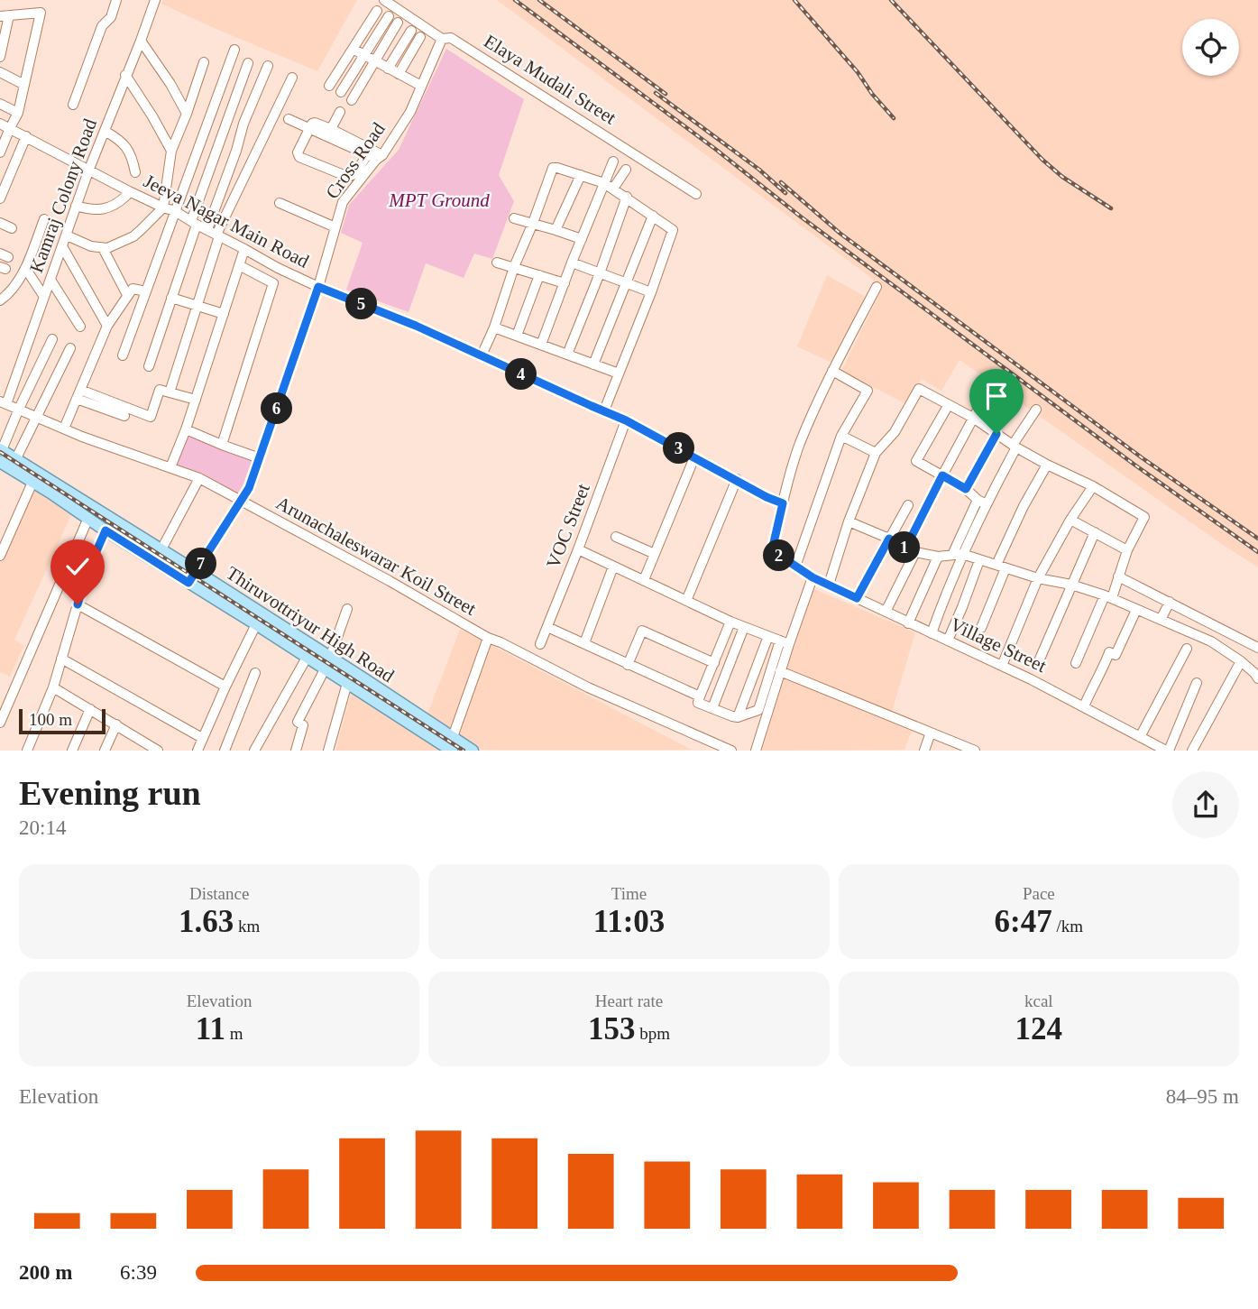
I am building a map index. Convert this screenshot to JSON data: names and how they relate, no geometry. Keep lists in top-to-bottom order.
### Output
{
  "streets": {
    "main road": ["Thiruvottriyur High Road"],
    "street": [
      "Elaya Mudali Street",
      "Cross Road",
      "Kamraj Colony Road",
      "Jeeva Nagar Main Road",
      "VOC Street",
      "Arunachaleswarar Koil Street",
      "Village Street"
    ]
  },
  "crossings": [
    ["Elaya Mudali Street", "Cross Road"],
    ["Cross Road", "Jeeva Nagar Main Road"],
    ["Cross Road", "Arunachaleswarar Koil Street"],
    ["Cross Road", "Thiruvottriyur High Road"],
    ["Kamraj Colony Road", "Jeeva Nagar Main Road"],
    ["Kamraj Colony Road", "Arunachaleswarar Koil Street"],
    ["Jeeva Nagar Main Road", "VOC Street"],
    ["Jeeva Nagar Main Road", "Village Street"]
  ],
  "parks": ["MPT Ground"],
  "scale_bar": "100 m",
  "page": {
    "pins": [
      "5",
      "4",
      "6",
      "3",
      "1",
      "2",
      "7"
    ],
    "scale": "100 m",
    "heading": ["Evening run", "20:14"],
    "stats": [
      ["Distance", "1.63 km"],
      ["Time", "11:03"],
      ["Pace", "6:47 /km"],
      ["Elevation", "11 m"],
      ["Heart rate", "153 bpm"],
      ["kcal", "124"]
    ],
    "chart": ["Elevation", "84–95 m"],
    "list": [
      {
        "name": "200 m",
        "note": "6:39"
      }
    ]
  }
}
